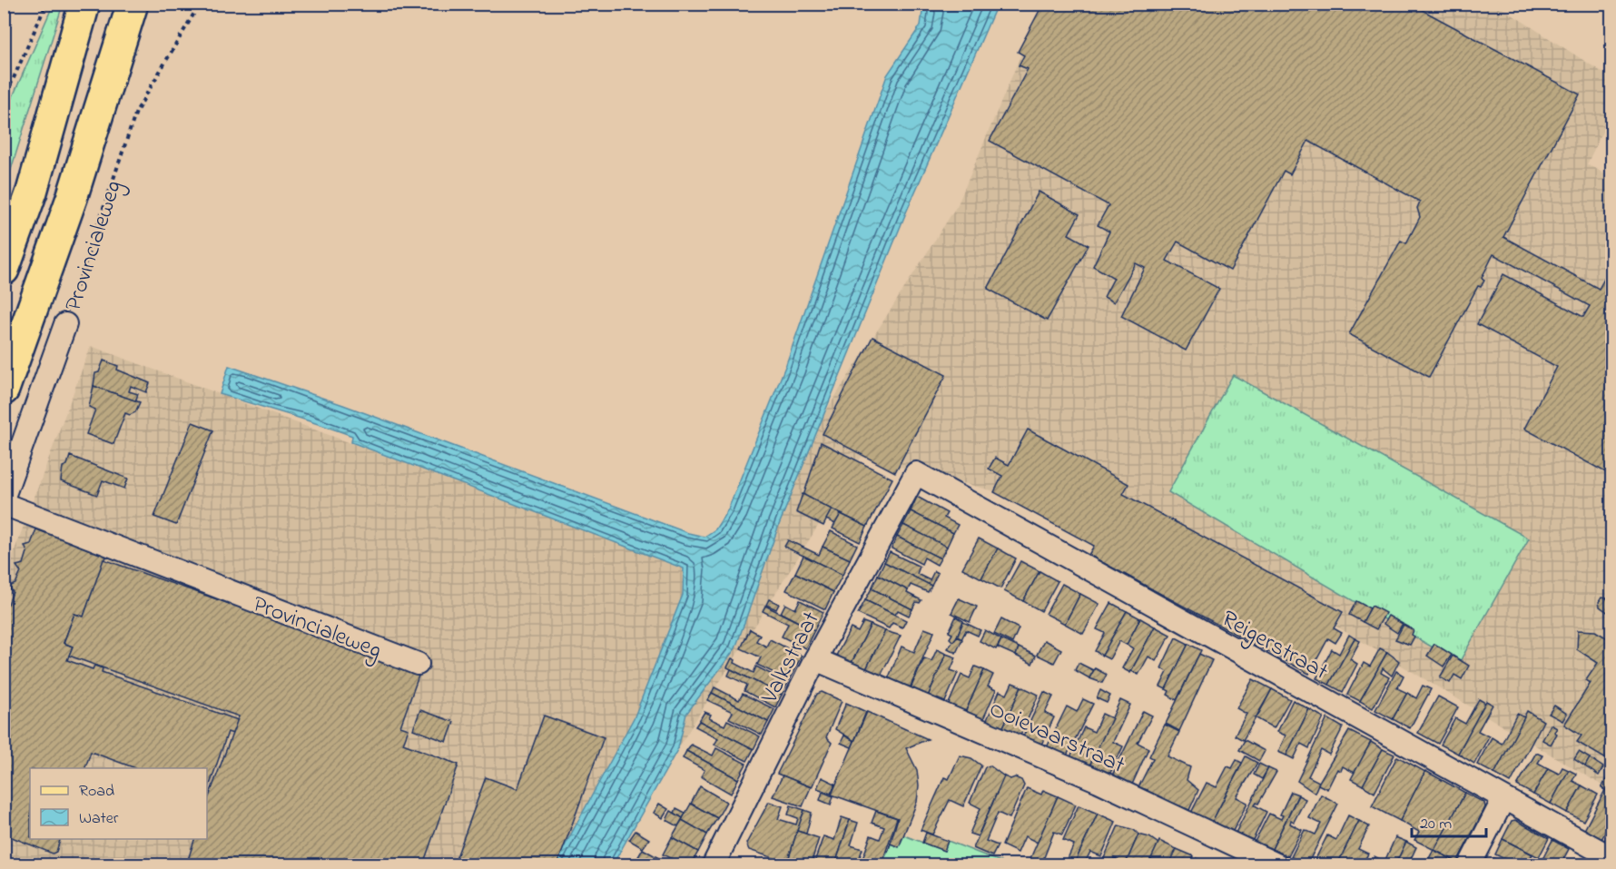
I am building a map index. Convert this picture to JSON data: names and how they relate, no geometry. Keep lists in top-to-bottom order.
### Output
{
  "streets": {
    "main road": ["Provincialeweg"],
    "street": ["Reigerstraat", "Valkstraat", "Ooievaarstraat"]
  },
  "crossings": [
    ["Reigerstraat", "Valkstraat"],
    ["Valkstraat", "Ooievaarstraat"]
  ],
  "legend": ["Road", "Water"],
  "scale_bar": "20 m"
}
